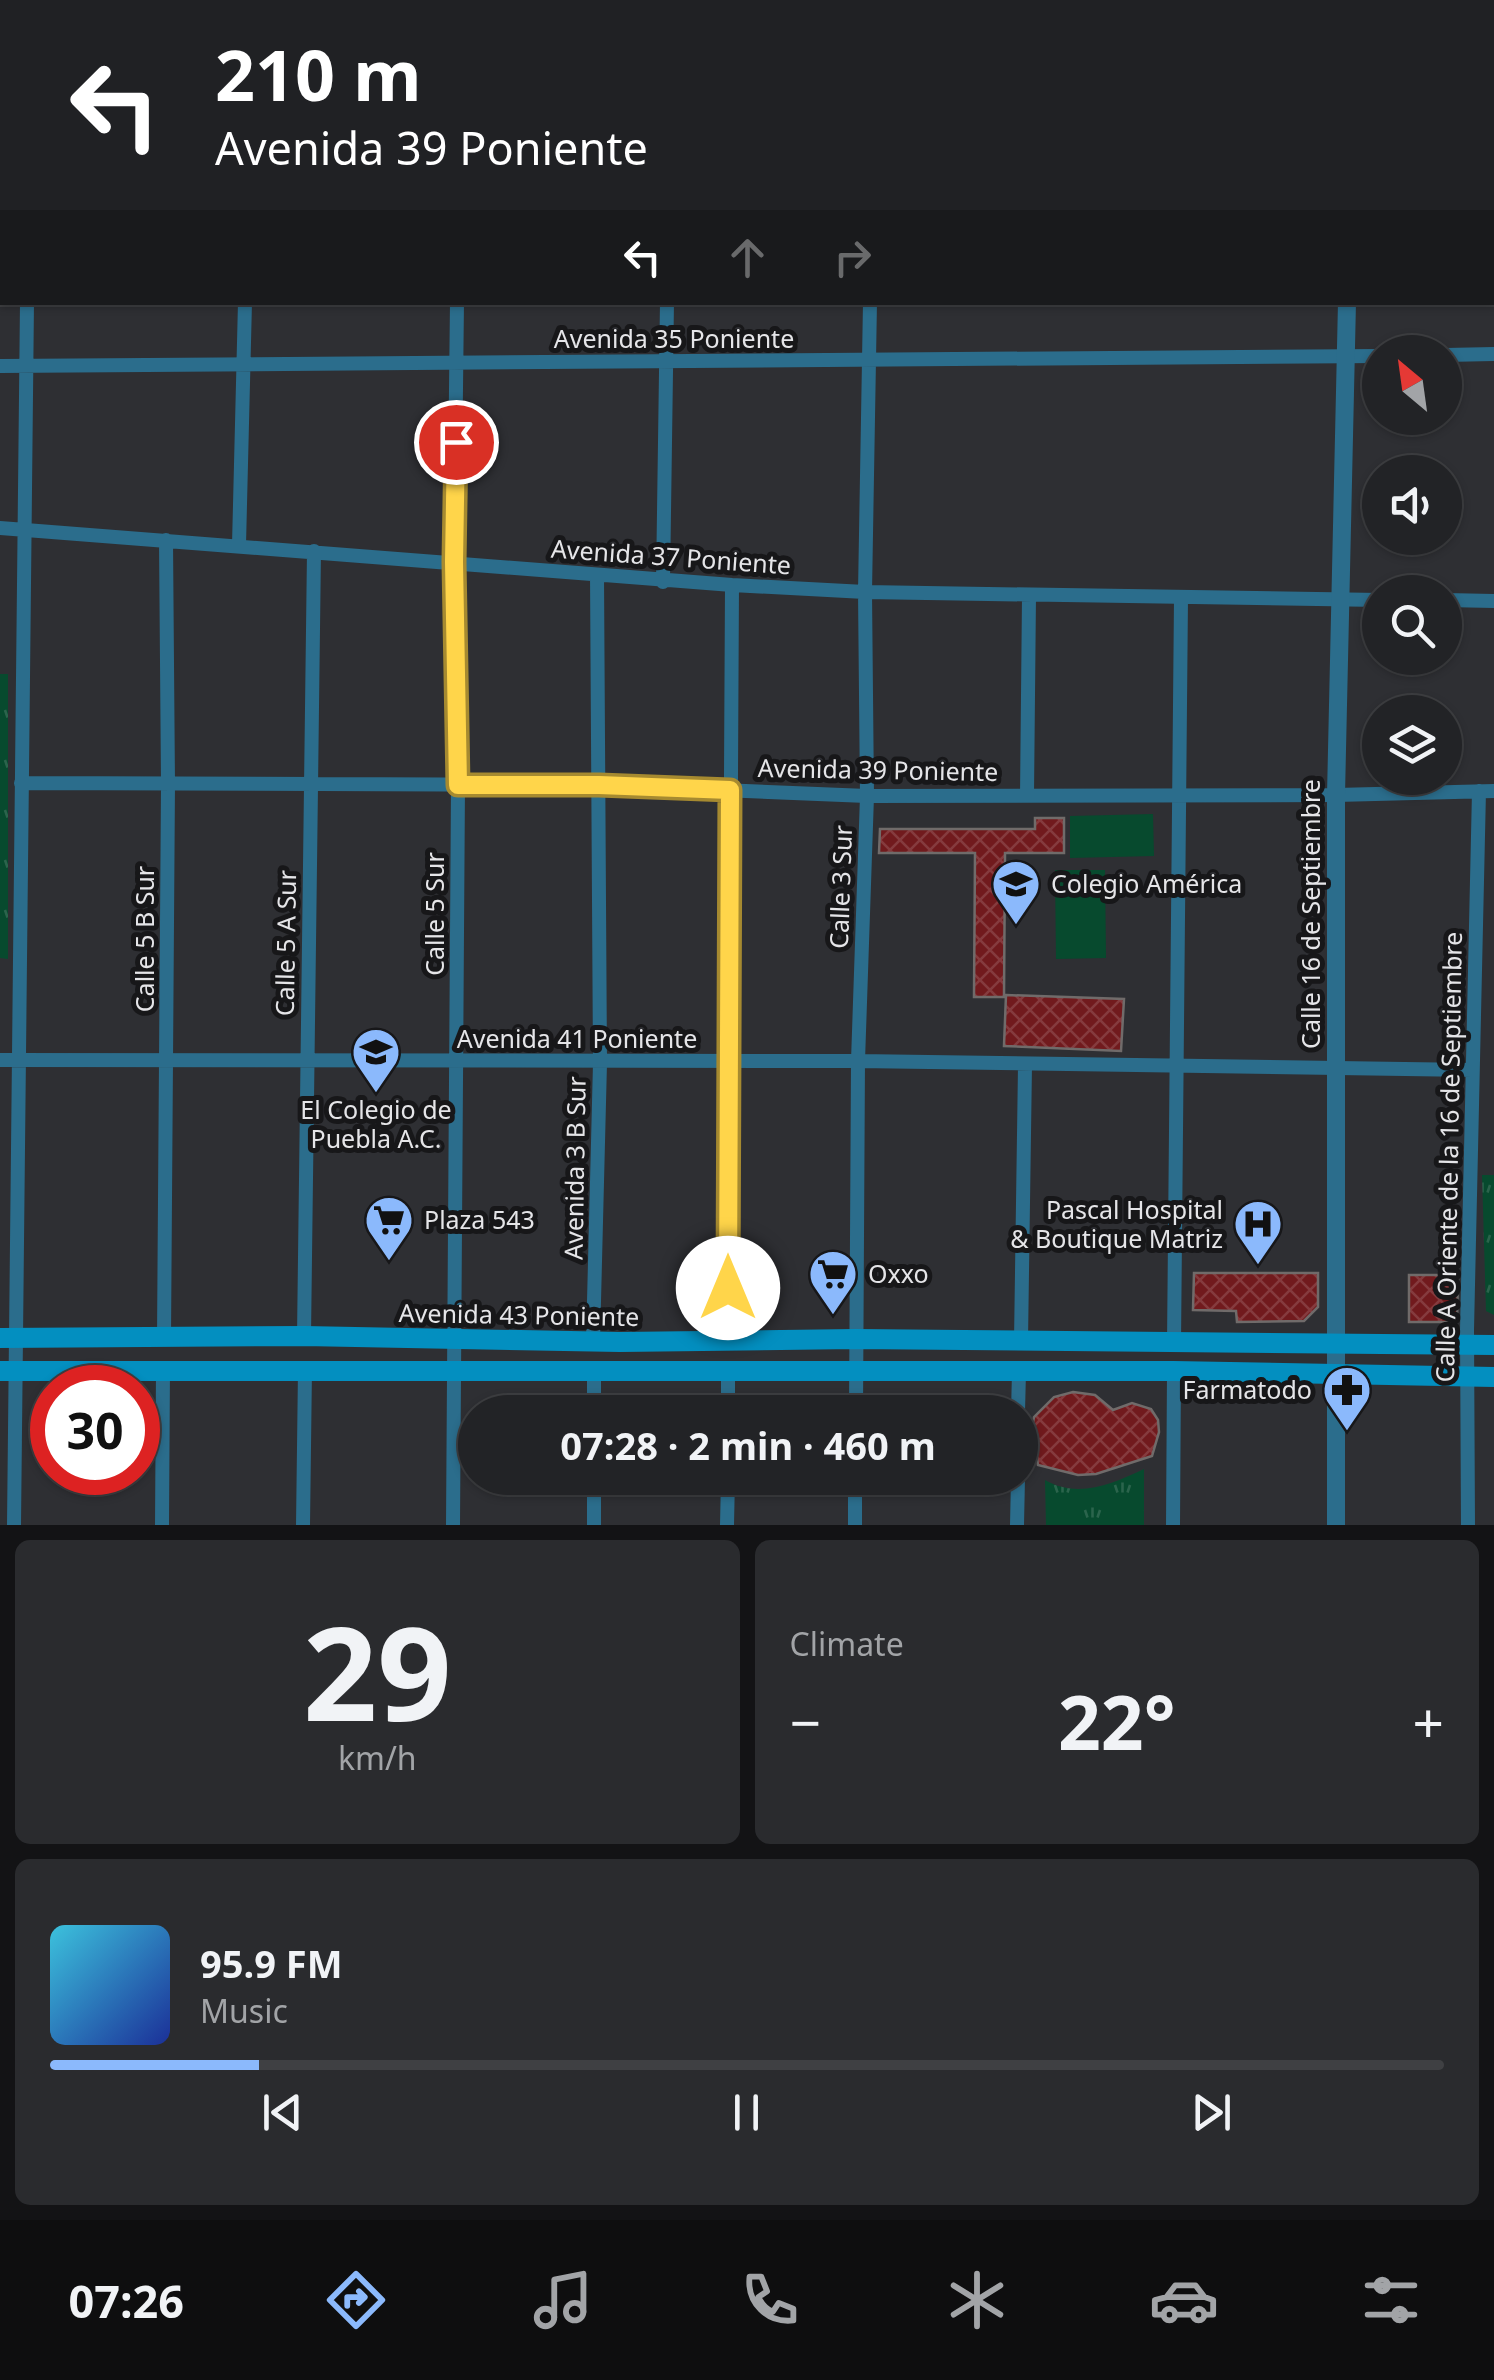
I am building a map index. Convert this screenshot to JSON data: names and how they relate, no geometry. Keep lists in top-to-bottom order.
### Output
{
  "streets": {
    "main road": ["Avenida 43 Poniente"],
    "street": [
      "Avenida 35 Poniente",
      "Avenida 37 Poniente",
      "Avenida 39 Poniente",
      "Calle 3 Sur",
      "Calle 5 Sur",
      "Calle 16 de Septiembre",
      "Calle 5 B Sur",
      "Calle 5 A Sur",
      "Avenida 41 Poniente",
      "Calle A Oriente de la 16 de Septiembre",
      "Avenida 3 B Sur"
    ]
  },
  "crossings": [
    ["Avenida 35 Poniente", "Calle 3 Sur"],
    ["Avenida 35 Poniente", "Calle 5 Sur"],
    ["Avenida 35 Poniente", "Calle 16 de Septiembre"],
    ["Avenida 37 Poniente", "Calle 3 Sur"],
    ["Avenida 37 Poniente", "Calle 5 Sur"],
    ["Avenida 37 Poniente", "Calle 16 de Septiembre"],
    ["Avenida 37 Poniente", "Calle 5 B Sur"],
    ["Avenida 37 Poniente", "Calle 5 A Sur"],
    ["Avenida 37 Poniente", "Avenida 3 B Sur"],
    ["Avenida 39 Poniente", "Calle 3 Sur"],
    ["Avenida 39 Poniente", "Calle 5 Sur"],
    ["Avenida 39 Poniente", "Calle 16 de Septiembre"],
    ["Avenida 39 Poniente", "Calle 5 B Sur"],
    ["Avenida 39 Poniente", "Calle 5 A Sur"],
    ["Avenida 39 Poniente", "Calle A Oriente de la 16 de Septiembre"],
    ["Avenida 39 Poniente", "Avenida 3 B Sur"],
    ["Calle 3 Sur", "Avenida 41 Poniente"],
    ["Calle 3 Sur", "Avenida 43 Poniente"],
    ["Calle 5 Sur", "Avenida 41 Poniente"],
    ["Calle 5 Sur", "Avenida 43 Poniente"],
    ["Calle 16 de Septiembre", "Avenida 41 Poniente"],
    ["Calle 16 de Septiembre", "Avenida 43 Poniente"],
    ["Calle 5 B Sur", "Avenida 41 Poniente"],
    ["Calle 5 B Sur", "Avenida 43 Poniente"],
    ["Calle 5 A Sur", "Avenida 41 Poniente"],
    ["Calle 5 A Sur", "Avenida 43 Poniente"],
    ["Avenida 41 Poniente", "Calle A Oriente de la 16 de Septiembre"],
    ["Avenida 41 Poniente", "Avenida 3 B Sur"],
    ["Calle A Oriente de la 16 de Septiembre", "Avenida 43 Poniente"],
    ["Avenida 3 B Sur", "Avenida 43 Poniente"]
  ],
  "places": {
    "school or university": ["Colegio América", "El Colegio de Puebla A.C."],
    "supermarket": ["Plaza 543", "Oxxo"],
    "hospital": ["Pascal Hospital & Boutique Matriz"],
    "pharmacy": ["Farmatodo"]
  },
  "north": "top left",
  "page": {
    "turn": ["210 m", "Avenida 39 Poniente"],
    "limit": "30",
    "trip": "07:28 · 2 min · 460 m",
    "tile": [
      ["29", "km/h"],
      "Climate"
    ],
    "heat": ["−", "22°", "+"],
    "song": ["95.9 FM", "Music"],
    "tabs": "07:26"
  }
}
